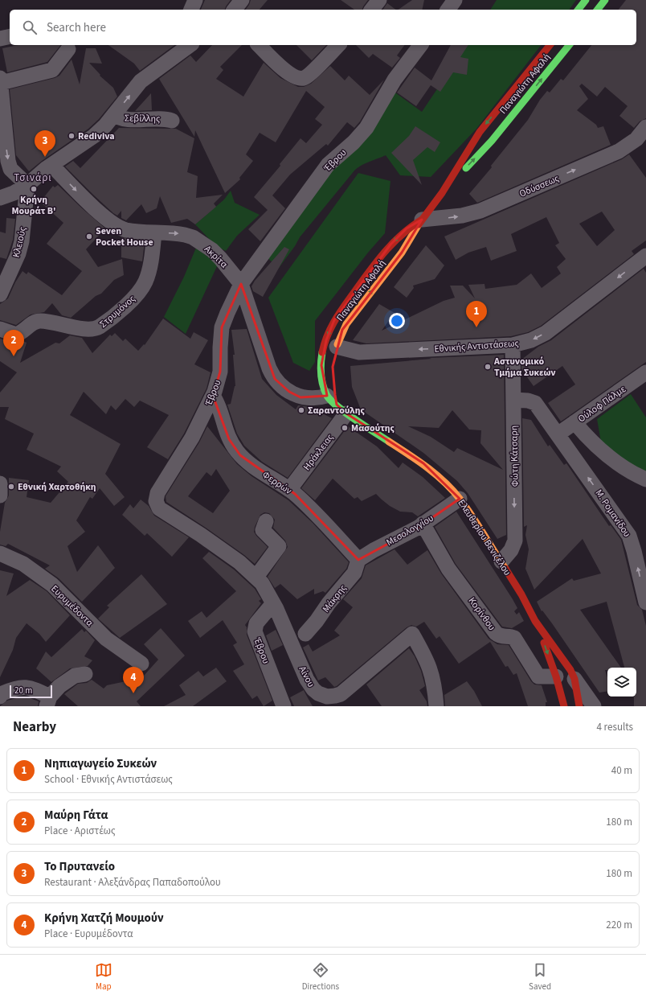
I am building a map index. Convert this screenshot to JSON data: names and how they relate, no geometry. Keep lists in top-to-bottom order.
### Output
{
  "streets": {
    "street": [
      "Παναγιώτη Αφαλή",
      "Σεβίλλης",
      "Έβρου",
      "Οδύσσεως",
      "Κλειούς",
      "Ακρίτα",
      "Στρυμόνος",
      "Εθνικής Αντιστάσεως",
      "Ούλοφ Πάλμε",
      "Ηράκλειας",
      "Φώτη Κάτσαρη",
      "Φερρών",
      "Μ. Ρομανίδου",
      "Μεσολογγίου",
      "Ελευθερίου Βενιζέλου",
      "Μάκρης",
      "Ευρυμέδοντα",
      "Κορίνθου",
      "Αίνου"
    ]
  },
  "crossings": [
    ["Παναγιώτη Αφαλή", "Οδύσσεως"],
    ["Παναγιώτη Αφαλή", "Ακρίτα"],
    ["Παναγιώτη Αφαλή", "Εθνικής Αντιστάσεως"],
    ["Παναγιώτη Αφαλή", "Ηράκλειας"],
    ["Παναγιώτη Αφαλή", "Ελευθερίου Βενιζέλου"],
    ["Έβρου", "Ακρίτα"],
    ["Έβρου", "Φερρών"],
    ["Έβρου", "Αίνου"],
    ["Ακρίτα", "Στρυμόνος"],
    ["Ακρίτα", "Ηράκλειας"],
    ["Ακρίτα", "Ελευθερίου Βενιζέλου"],
    ["Εθνικής Αντιστάσεως", "Φώτη Κάτσαρη"],
    ["Ούλοφ Πάλμε", "Μ. Ρομανίδου"],
    ["Ηράκλειας", "Φερρών"],
    ["Ηράκλειας", "Ελευθερίου Βενιζέλου"],
    ["Φώτη Κάτσαρη", "Μ. Ρομανίδου"],
    ["Φώτη Κάτσαρη", "Ελευθερίου Βενιζέλου"],
    ["Φερρών", "Μεσολογγίου"],
    ["Φερρών", "Μάκρης"],
    ["Μεσολογγίου", "Ελευθερίου Βενιζέλου"],
    ["Μεσολογγίου", "Μάκρης"],
    ["Μεσολογγίου", "Κορίνθου"]
  ],
  "one_way": [
    "Οδύσσεως",
    "Ακρίτα",
    "Εθνικής Αντιστάσεως",
    "Φώτη Κάτσαρη"
  ],
  "districts": ["Τσινάρι"],
  "places": [
    "Rediviva",
    "Κρήνη Μουράτ Β'",
    "Seven Pocket House",
    "Αστυνομικό Τμήμα Συκεών",
    "Σαραντούλης",
    "Μασούτης",
    "Εθνική Χαρτοθήκη"
  ],
  "scale_bar": "20 m",
  "page": {
    "search": "Search here",
    "pins": [
      "3",
      "1",
      "2",
      "4"
    ],
    "scale": "20 m",
    "heading": ["Nearby", "4 results"],
    "list": [
      {
        "mark": "1",
        "name": "Νηπιαγωγείο Συκεών",
        "note": "School · Εθνικής Αντιστάσεως",
        "value": "40 m"
      },
      {
        "mark": "2",
        "name": "Μαύρη Γάτα",
        "note": "Place · Αριστέως",
        "value": "180 m"
      },
      {
        "mark": "3",
        "name": "Το Πρυτανείο",
        "note": "Restaurant · Αλεξάνδρας Παπαδοπούλου",
        "value": "180 m"
      },
      {
        "mark": "4",
        "name": "Κρήνη Χατζή Μουμούν",
        "note": "Place · Ευρυμέδοντα",
        "value": "220 m"
      }
    ],
    "nav": ["Map", "Directions", "Saved"]
  }
}
